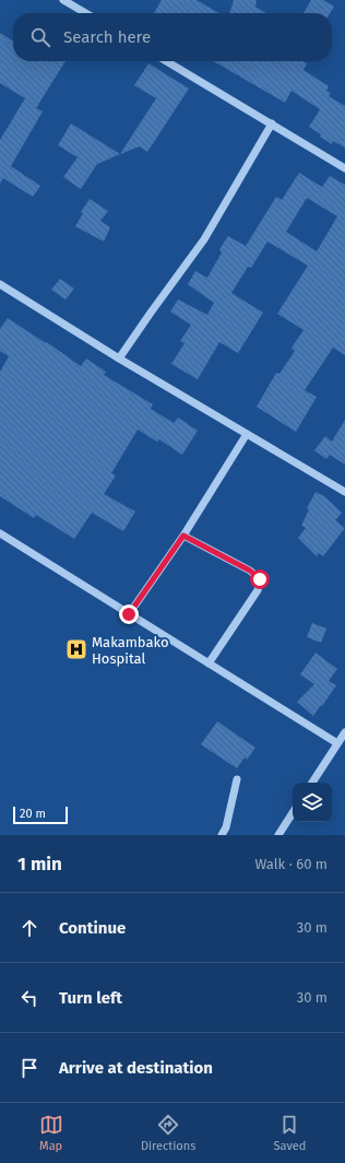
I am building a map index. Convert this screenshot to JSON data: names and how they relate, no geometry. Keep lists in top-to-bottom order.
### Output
{
  "places": {
    "hospital": ["Makambako Hospital"]
  },
  "scale_bar": "20 m",
  "page": {
    "search": "Search here",
    "scale": "20 m",
    "heading": ["1 min", "Walk · 60 m"],
    "list": [
      ["Continue", "30 m"],
      ["Turn left", "30 m"],
      "Arrive at destination"
    ],
    "nav": ["Map", "Directions", "Saved"]
  }
}
